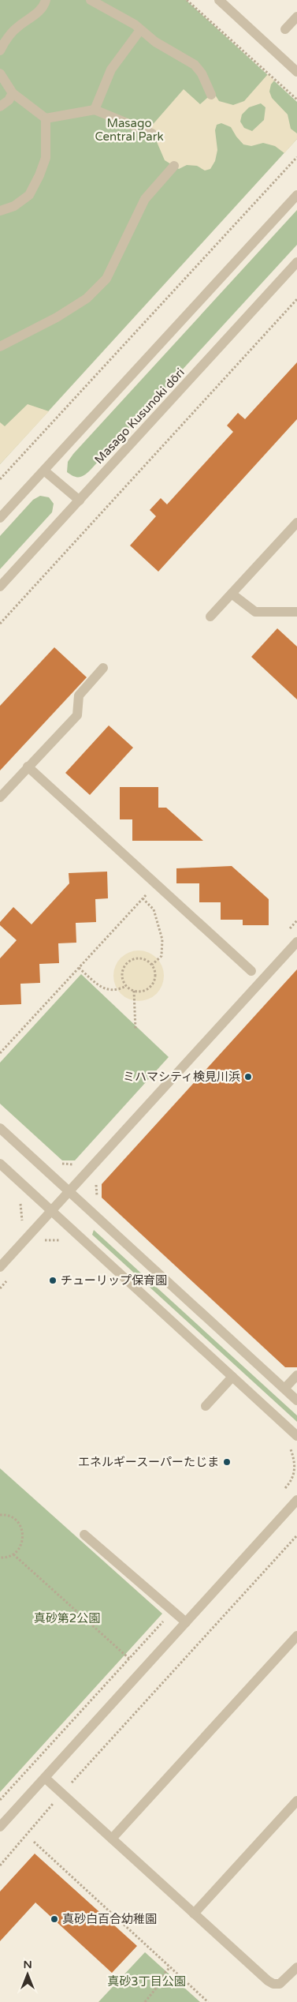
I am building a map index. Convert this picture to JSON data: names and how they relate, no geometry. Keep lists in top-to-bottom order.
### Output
{
  "streets": {
    "street": ["Masago Kusunoki dōri"]
  },
  "parks": ["Masago Central Park", "真砂第2公園", "真砂3丁目公園"],
  "places": [
    "ミハマシティ検見川浜",
    "チューリップ保育園",
    "エネルギースーパーたじま",
    "真砂白百合幼稚園"
  ],
  "north": "top"
}
